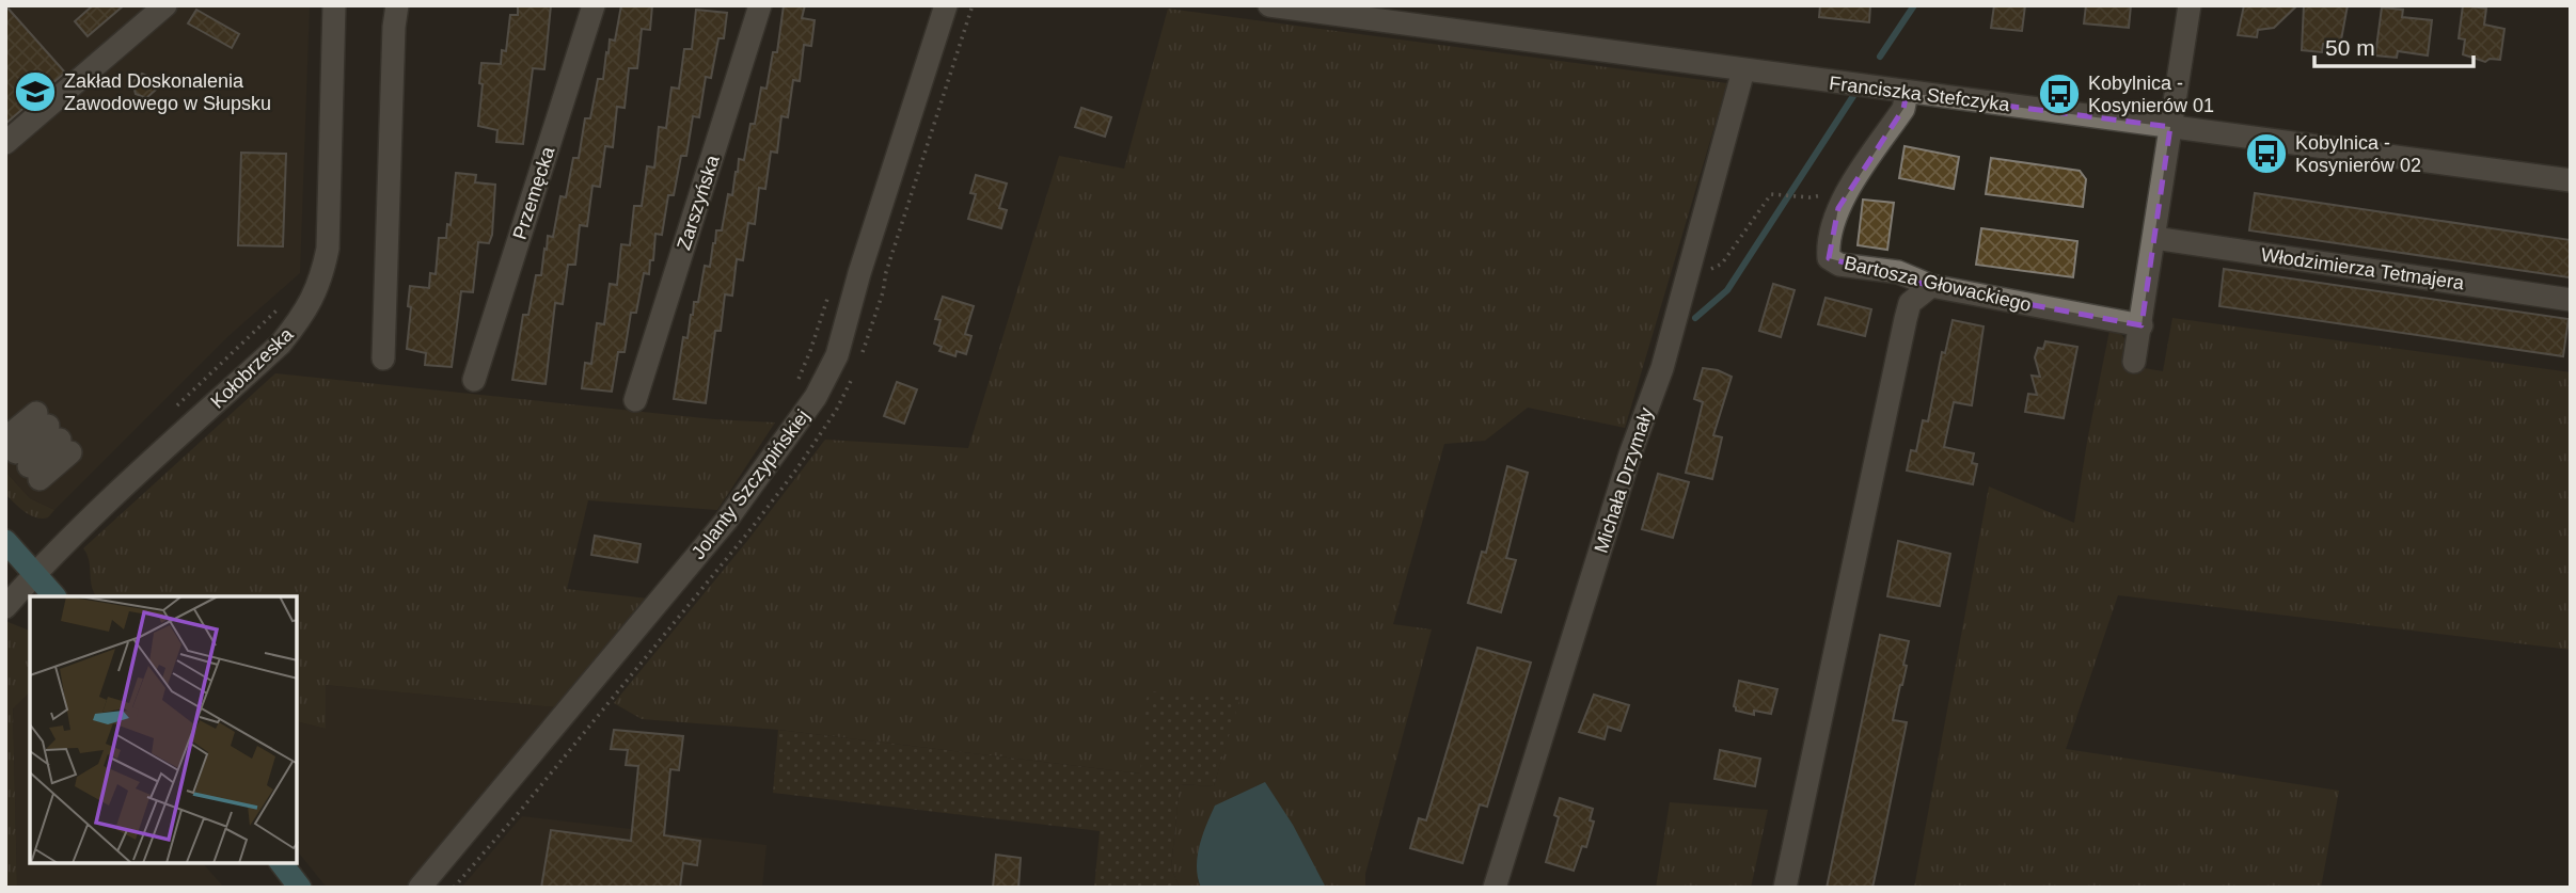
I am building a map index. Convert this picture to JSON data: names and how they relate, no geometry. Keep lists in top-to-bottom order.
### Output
{
  "streets": {
    "street": [
      "Franciszka Stefczyka",
      "Przemęcka",
      "Zarszyńska",
      "Włodzimierza Tetmajera",
      "Bartosza Głowackiego",
      "Kołobrzeska",
      "Michała Drzymały",
      "Jolanty Szczypińskiej"
    ]
  },
  "crossings": [
    ["Franciszka Stefczyka", "Bartosza Głowackiego"],
    ["Franciszka Stefczyka", "Michała Drzymały"]
  ],
  "places": {
    "school or university": ["Zakład Doskonalenia Zawodowego w Słupsku"],
    "bus stop": ["Kobylnica - Kosynierów 01", "Kobylnica - Kosynierów 02"]
  },
  "scale_bar": "50 m"
}
